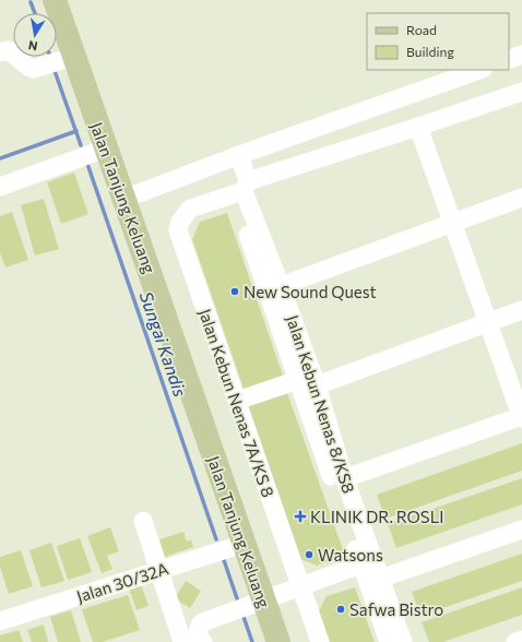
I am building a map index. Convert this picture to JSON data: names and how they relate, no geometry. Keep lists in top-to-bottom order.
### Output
{
  "streets": {
    "main road": ["Jalan Tanjung Keluang"],
    "street": ["Jalan Kebun Nenas 7A/KS 8", "Jalan Kebun Nenas 8/KS8", "Jalan 30/32A"]
  },
  "crossings": [
    ["Jalan Tanjung Keluang", "Jalan 30/32A"],
    ["Jalan Kebun Nenas 7A/KS 8", "Jalan Kebun Nenas 8/KS8"]
  ],
  "water": ["Sungai Kandis"],
  "places": {
    "other": ["New Sound Quest", "Watsons", "Safwa Bistro"],
    "health": ["KLINIK DR. ROSLI"]
  },
  "legend": ["Road", "Building"],
  "north": "bottom"
}
